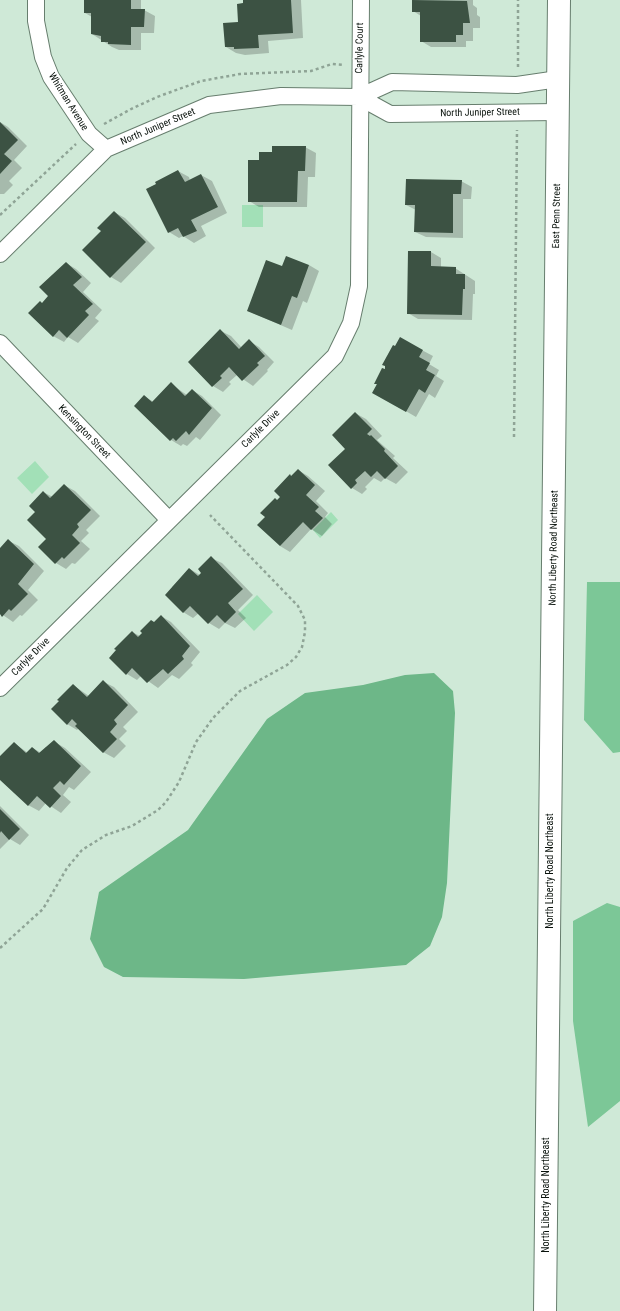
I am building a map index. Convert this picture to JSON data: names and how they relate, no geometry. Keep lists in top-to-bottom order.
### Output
{
  "streets": {
    "street": [
      "Carlyle Court",
      "Whitman Avenue",
      "North Juniper Street",
      "East Penn Street",
      "Carlyle Drive",
      "Kensington Street",
      "North Liberty Road Northeast"
    ]
  },
  "crossings": [
    ["Carlyle Court", "North Juniper Street"],
    ["Carlyle Court", "Carlyle Drive"],
    ["Whitman Avenue", "North Juniper Street"],
    ["North Juniper Street", "East Penn Street"],
    ["North Juniper Street", "Carlyle Drive"],
    ["East Penn Street", "North Liberty Road Northeast"],
    ["Carlyle Drive", "Kensington Street"]
  ]
}
